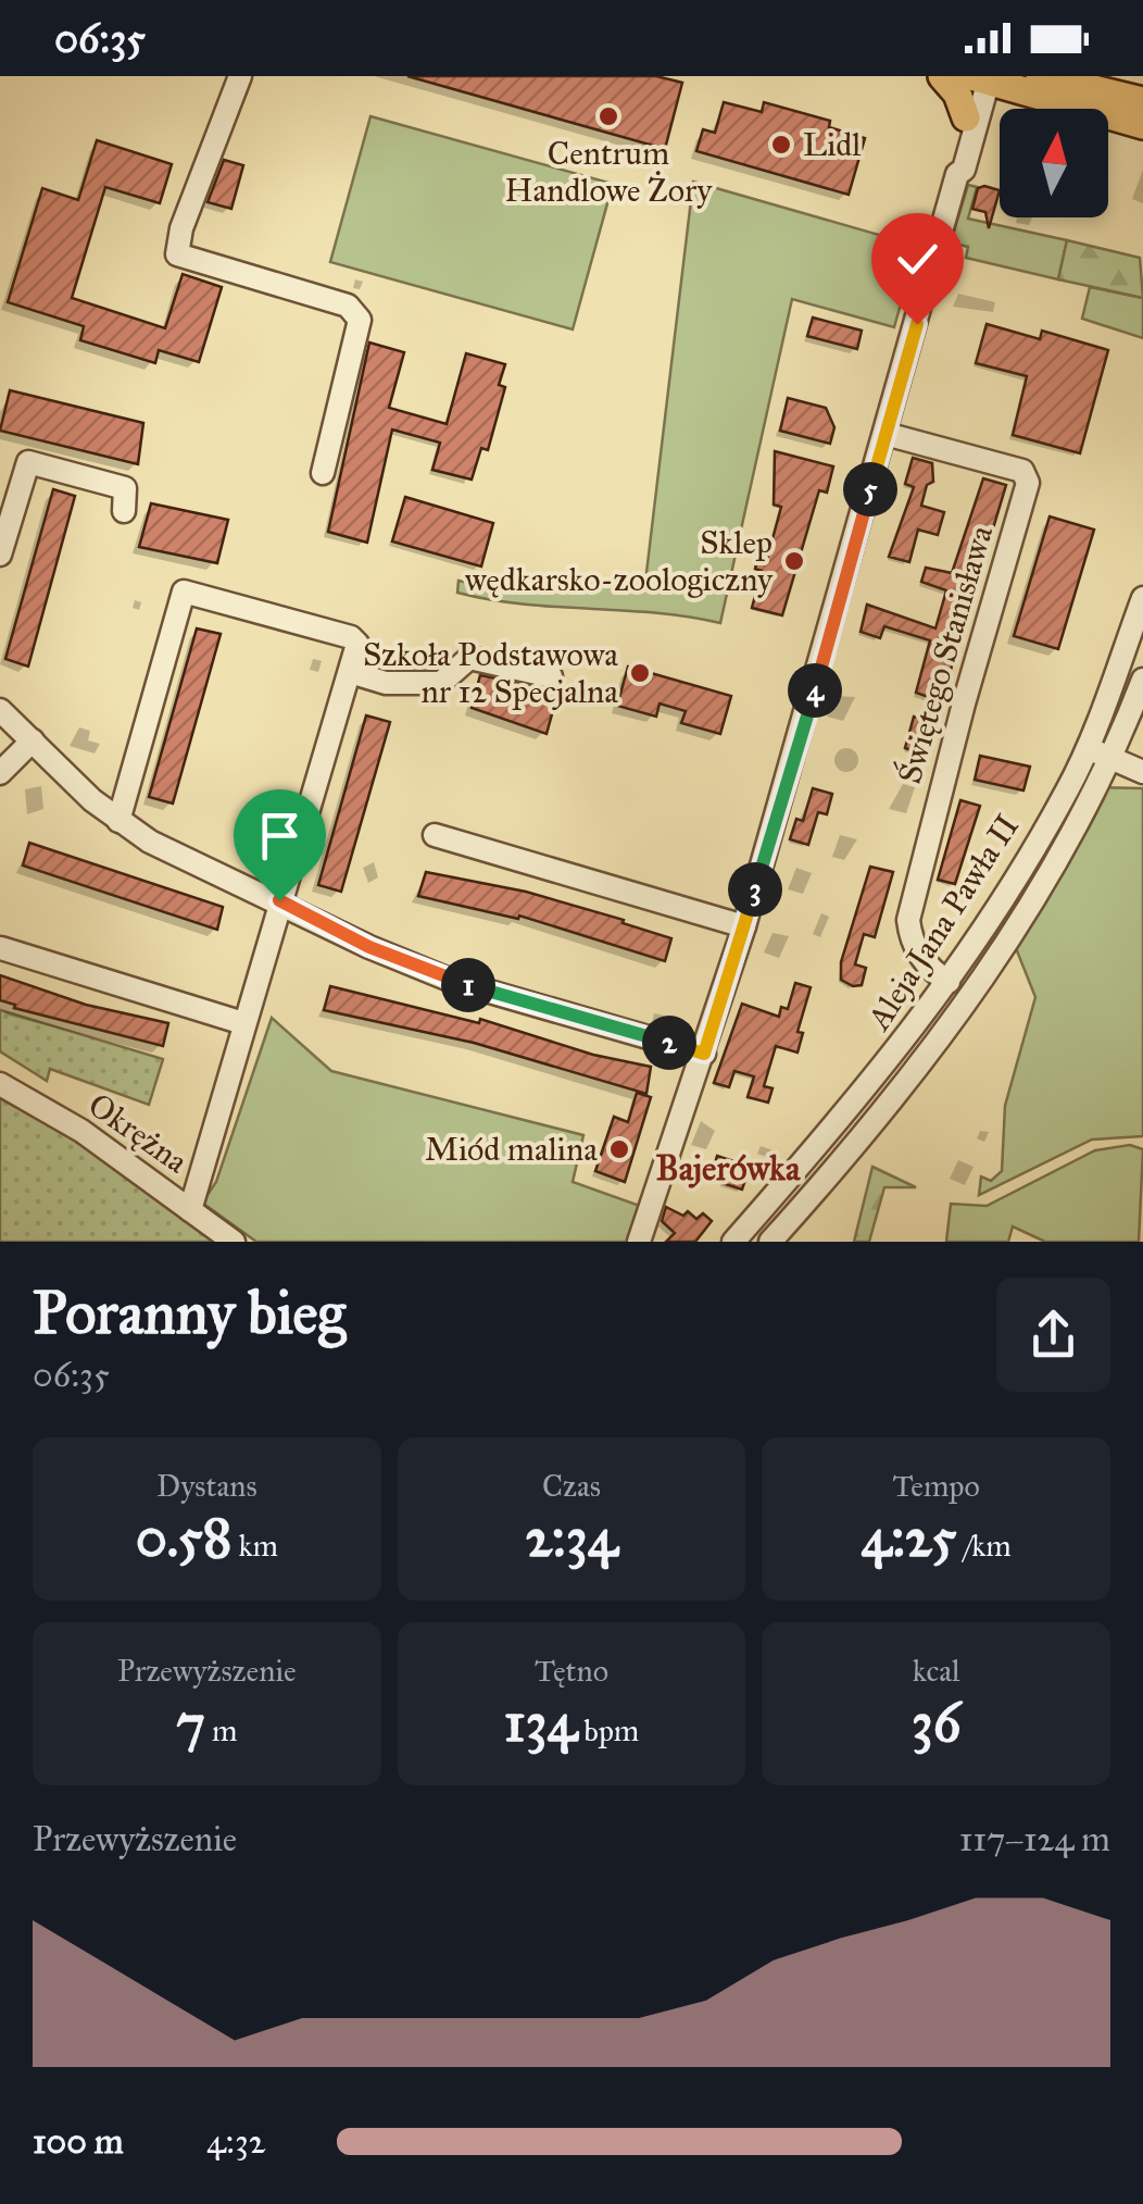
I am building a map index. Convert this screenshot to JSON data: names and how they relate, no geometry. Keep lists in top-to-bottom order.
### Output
{
  "streets": {
    "street": ["Świętego Stanisława", "Aleja Jana Pawła II", "Okrężna"]
  },
  "crossings": [
    ["Świętego Stanisława", "Aleja Jana Pawła II"]
  ],
  "districts": ["Bajerówka"],
  "places": [
    "Centrum Handlowe Żory",
    "Lidl",
    "Sklep wędkarsko-zoologiczny",
    "Szkoła Podstawowa nr 12 Specjalna",
    "Miód malina"
  ],
  "north": "top",
  "page": {
    "status": "06:35",
    "pins": [
      "5",
      "4",
      "3",
      "1",
      "2"
    ],
    "heading": ["Poranny bieg", "06:35"],
    "stats": [
      ["Dystans", "0.58 km"],
      ["Czas", "2:34"],
      ["Tempo", "4:25 /km"],
      ["Przewyższenie", "7 m"],
      ["Tętno", "134 bpm"],
      ["kcal", "36"]
    ],
    "chart": ["Przewyższenie", "117–124 m"],
    "list": [
      {
        "name": "100 m",
        "note": "4:32"
      }
    ]
  }
}
